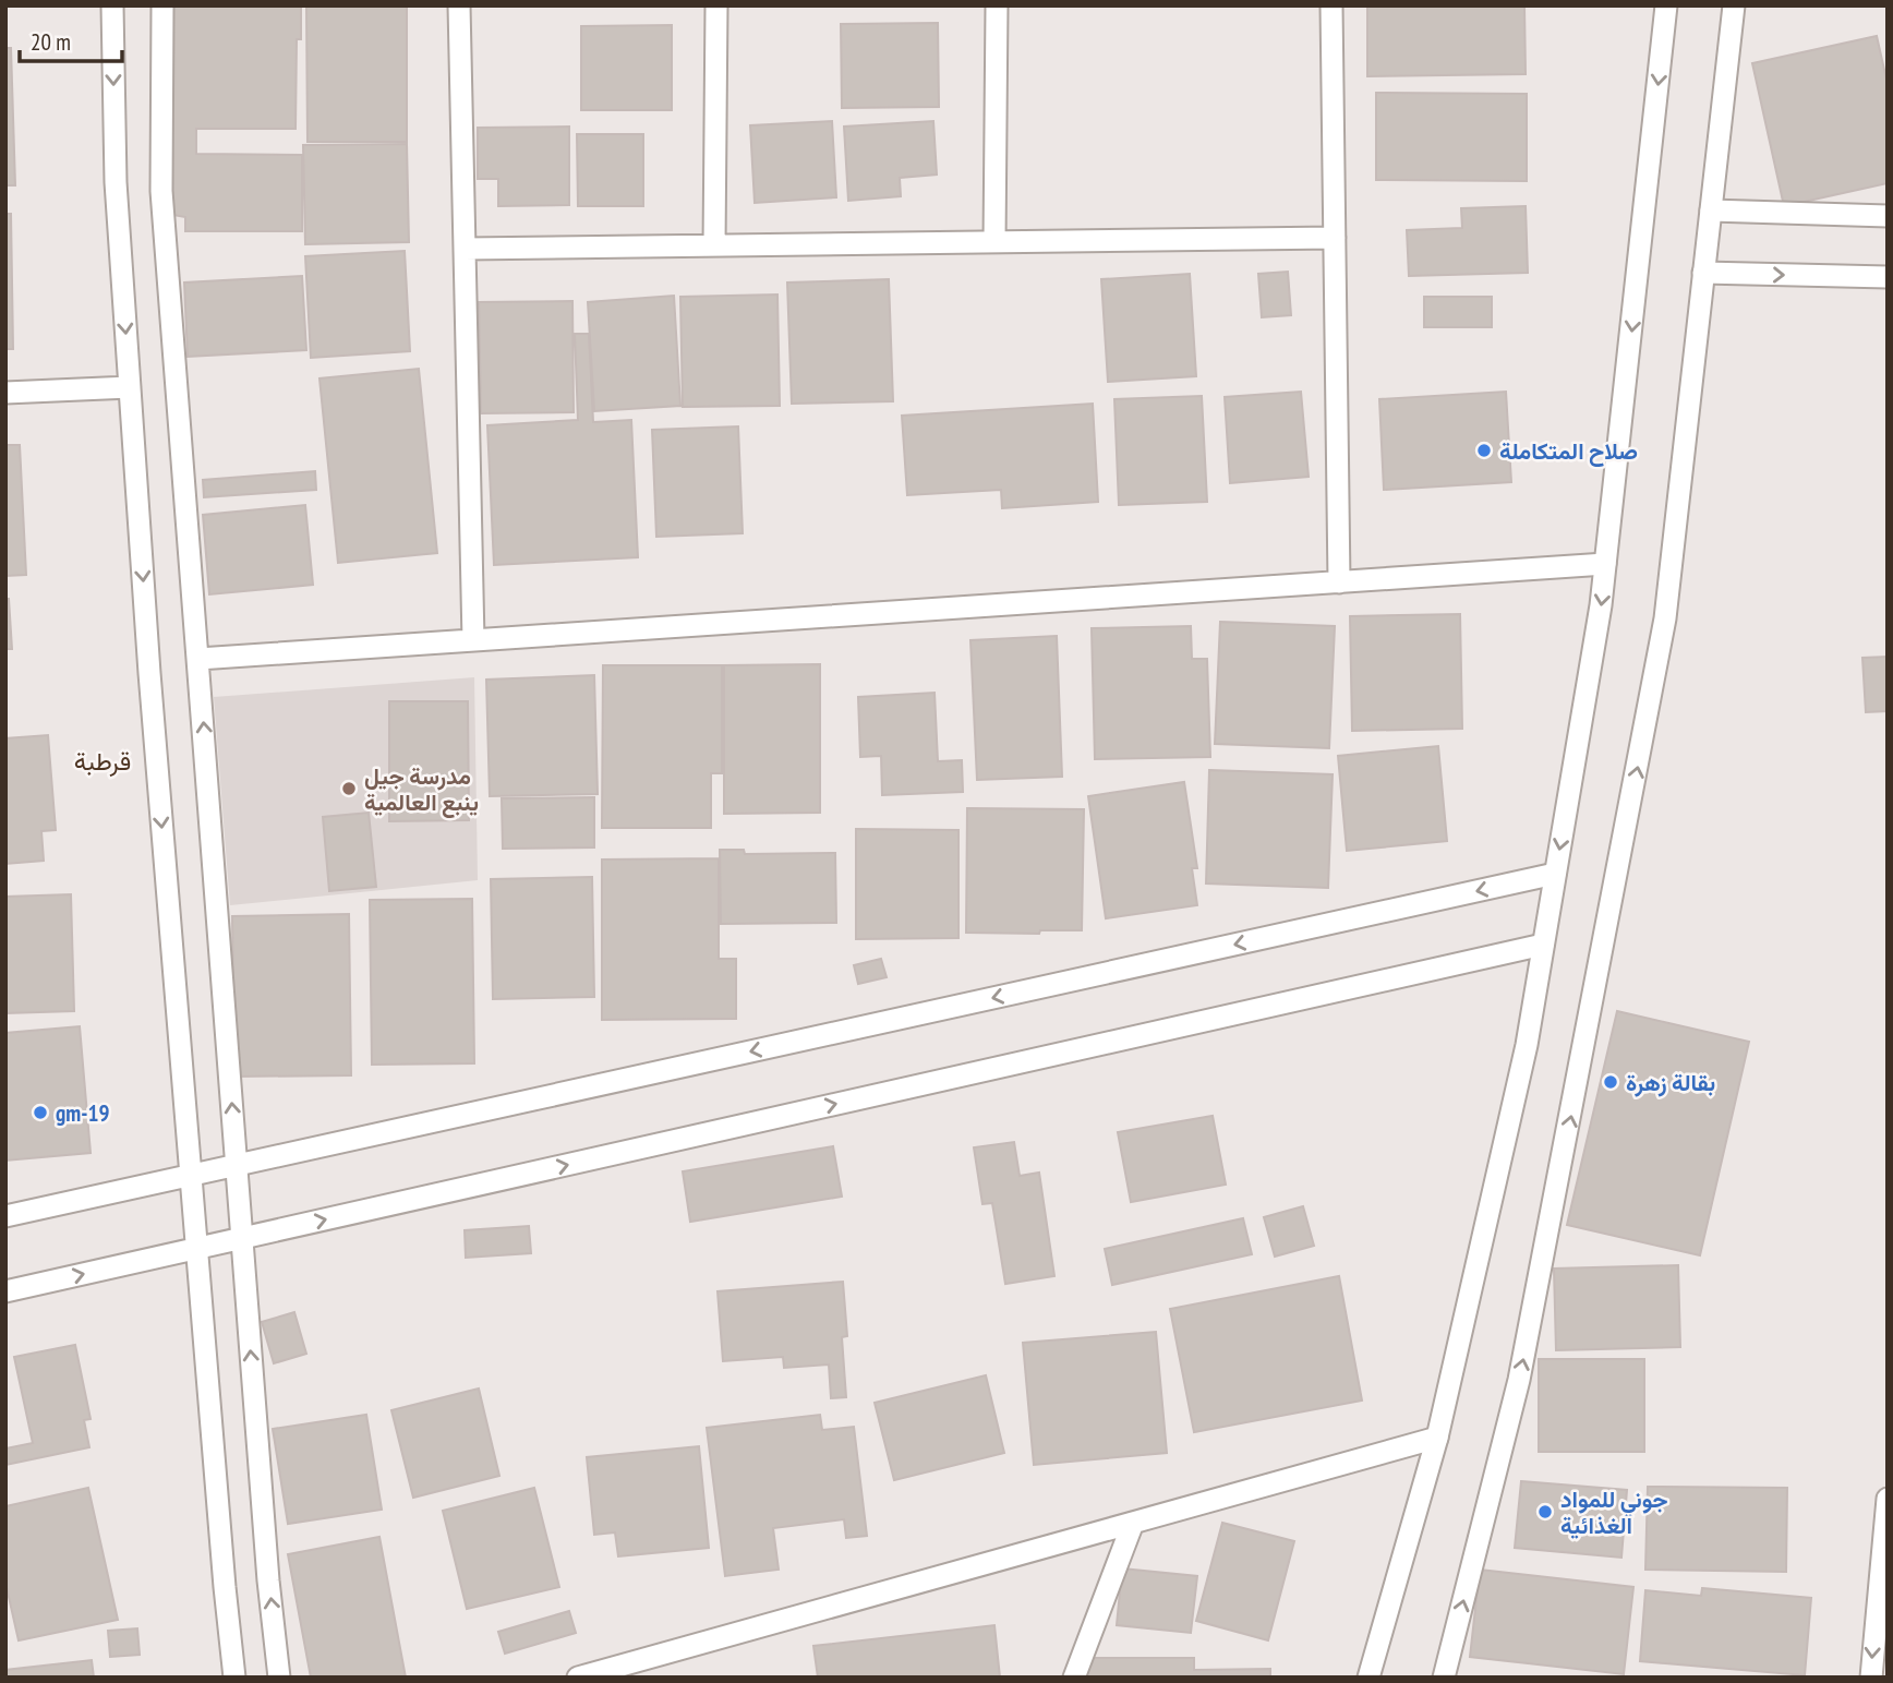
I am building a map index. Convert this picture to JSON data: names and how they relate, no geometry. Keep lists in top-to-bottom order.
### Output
{
  "districts": ["قرطبة"],
  "places": [
    "صلاح المتكاملة",
    "مدرسة جيل ينبع العالمية",
    "بقالة زهرة",
    "gm-19",
    "جوني للمواد الغذائية"
  ],
  "scale_bar": "20 m"
}
